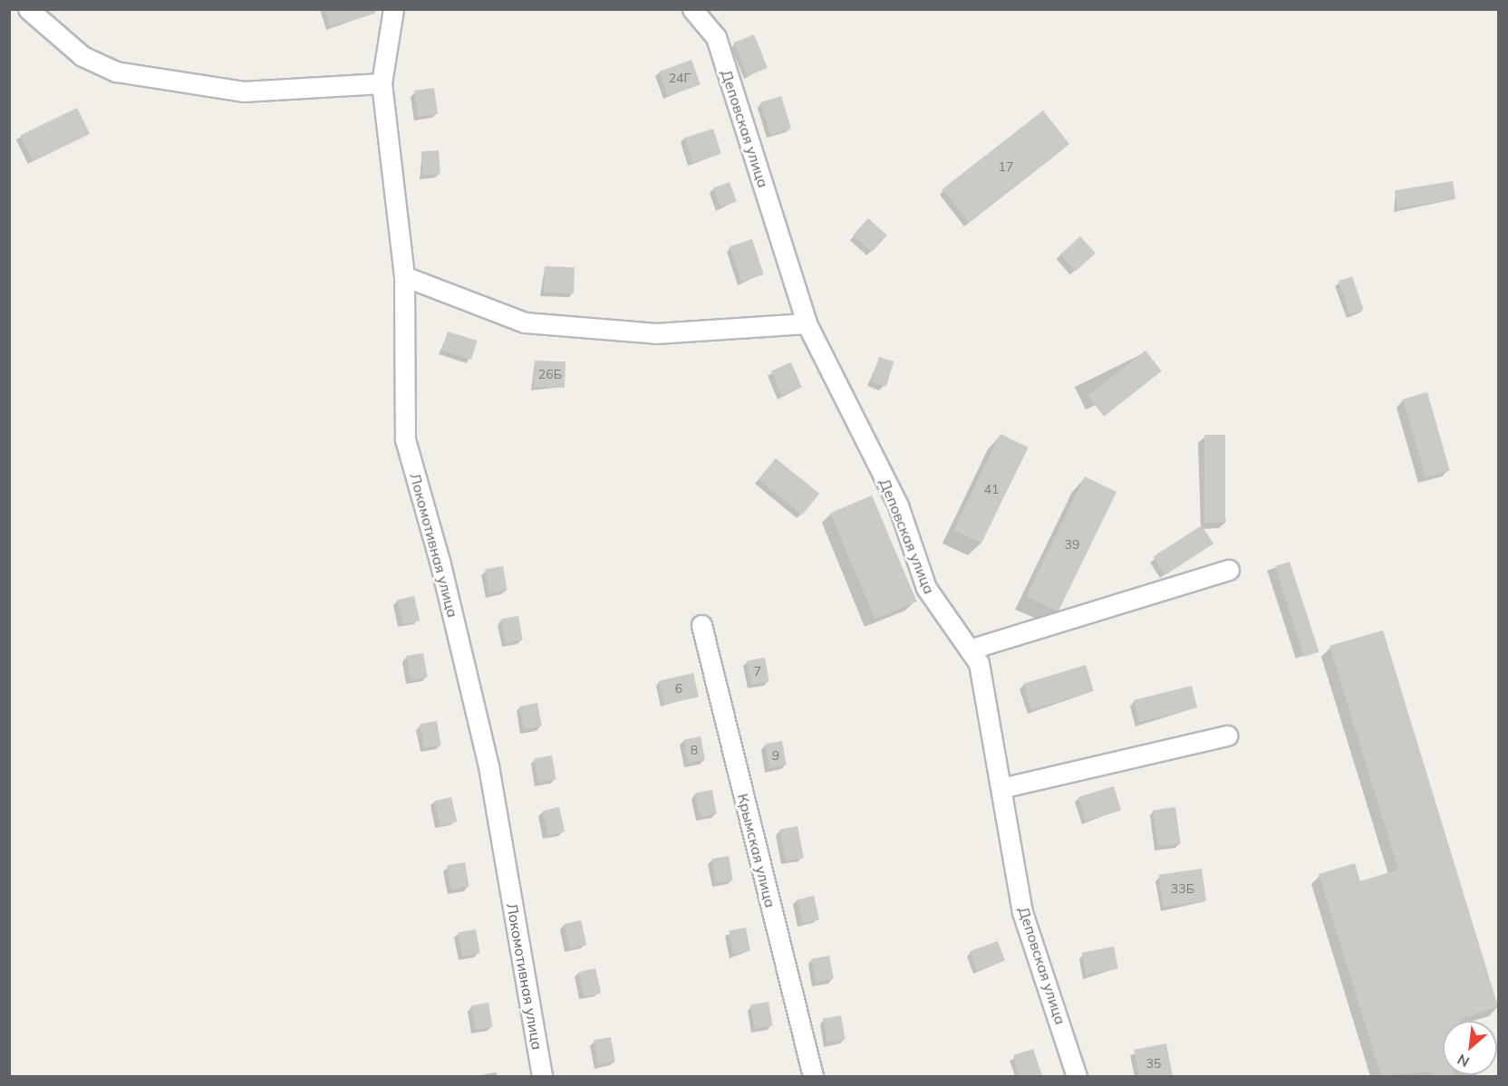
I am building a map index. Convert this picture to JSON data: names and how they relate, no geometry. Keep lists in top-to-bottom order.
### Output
{
  "streets": {
    "street": ["Деповская улица", "Локомотивная улица", "Крымская улица"]
  },
  "house_numbers": [
    "24Г",
    "17",
    "26Б",
    "41",
    "39",
    "7",
    "6",
    "8",
    "9",
    "33Б",
    "35"
  ],
  "north": "bottom left"
}
